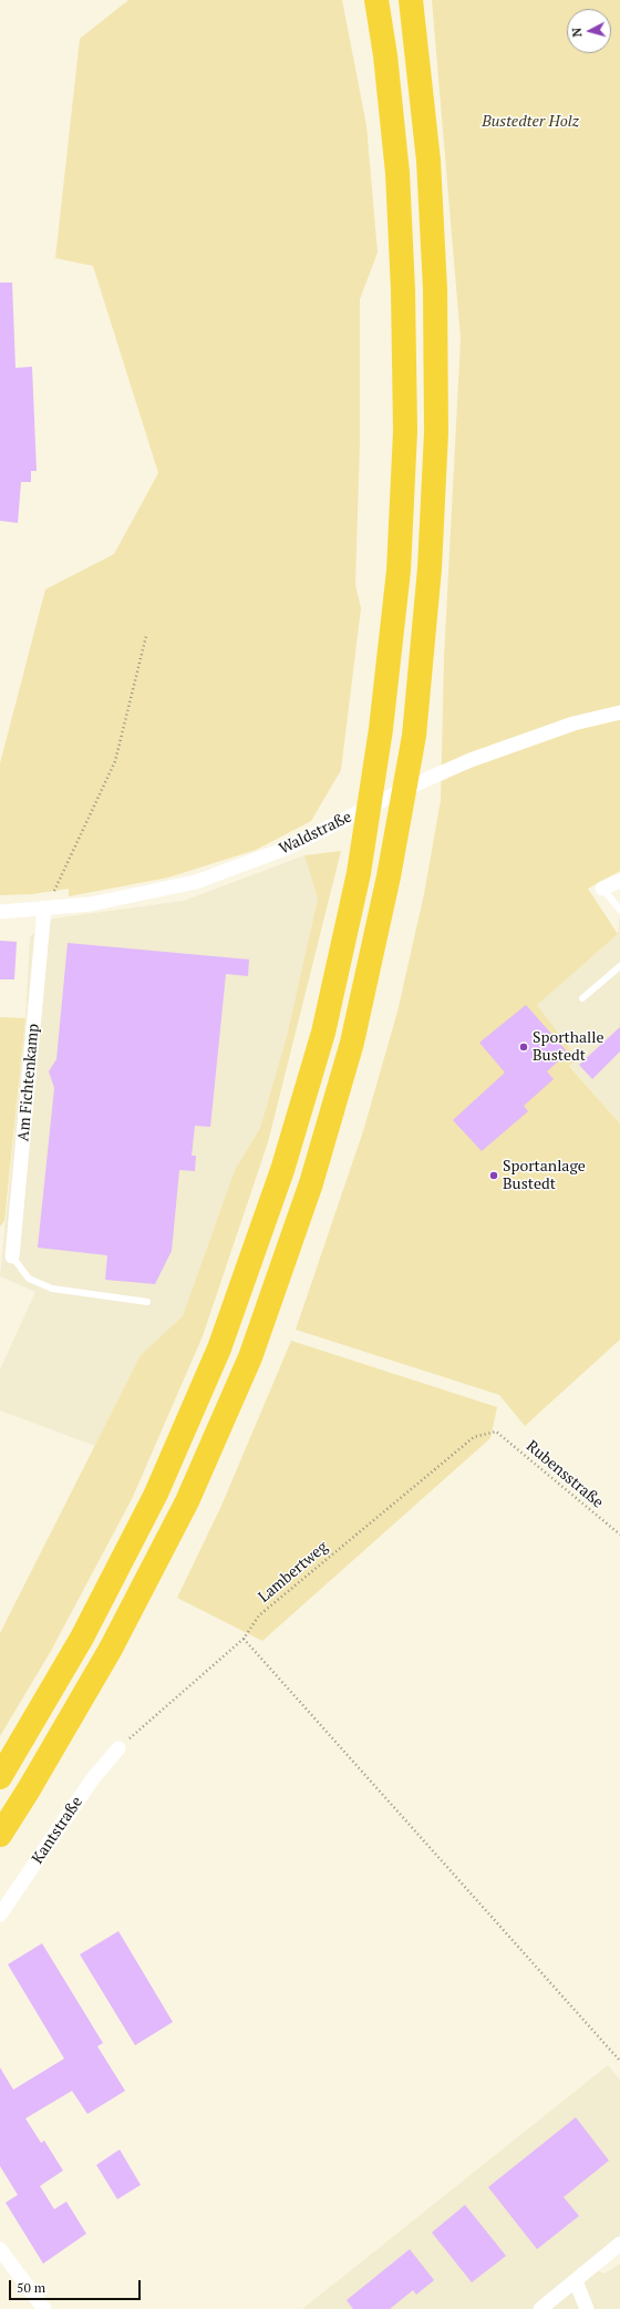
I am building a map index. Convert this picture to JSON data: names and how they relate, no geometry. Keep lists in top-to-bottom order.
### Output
{
  "streets": {
    "street": ["Waldstraße", "Am Fichtenkamp", "Kantstraße"],
    "path": ["Rubensstraße", "Lambertweg"]
  },
  "crossings": [
    ["Waldstraße", "Am Fichtenkamp"],
    ["Rubensstraße", "Lambertweg"],
    ["Lambertweg", "Kantstraße"]
  ],
  "parks": ["Bustedter Holz"],
  "places": ["Sporthalle Bustedt", "Sportanlage Bustedt"],
  "scale_bar": "50 m",
  "north": "left"
}
